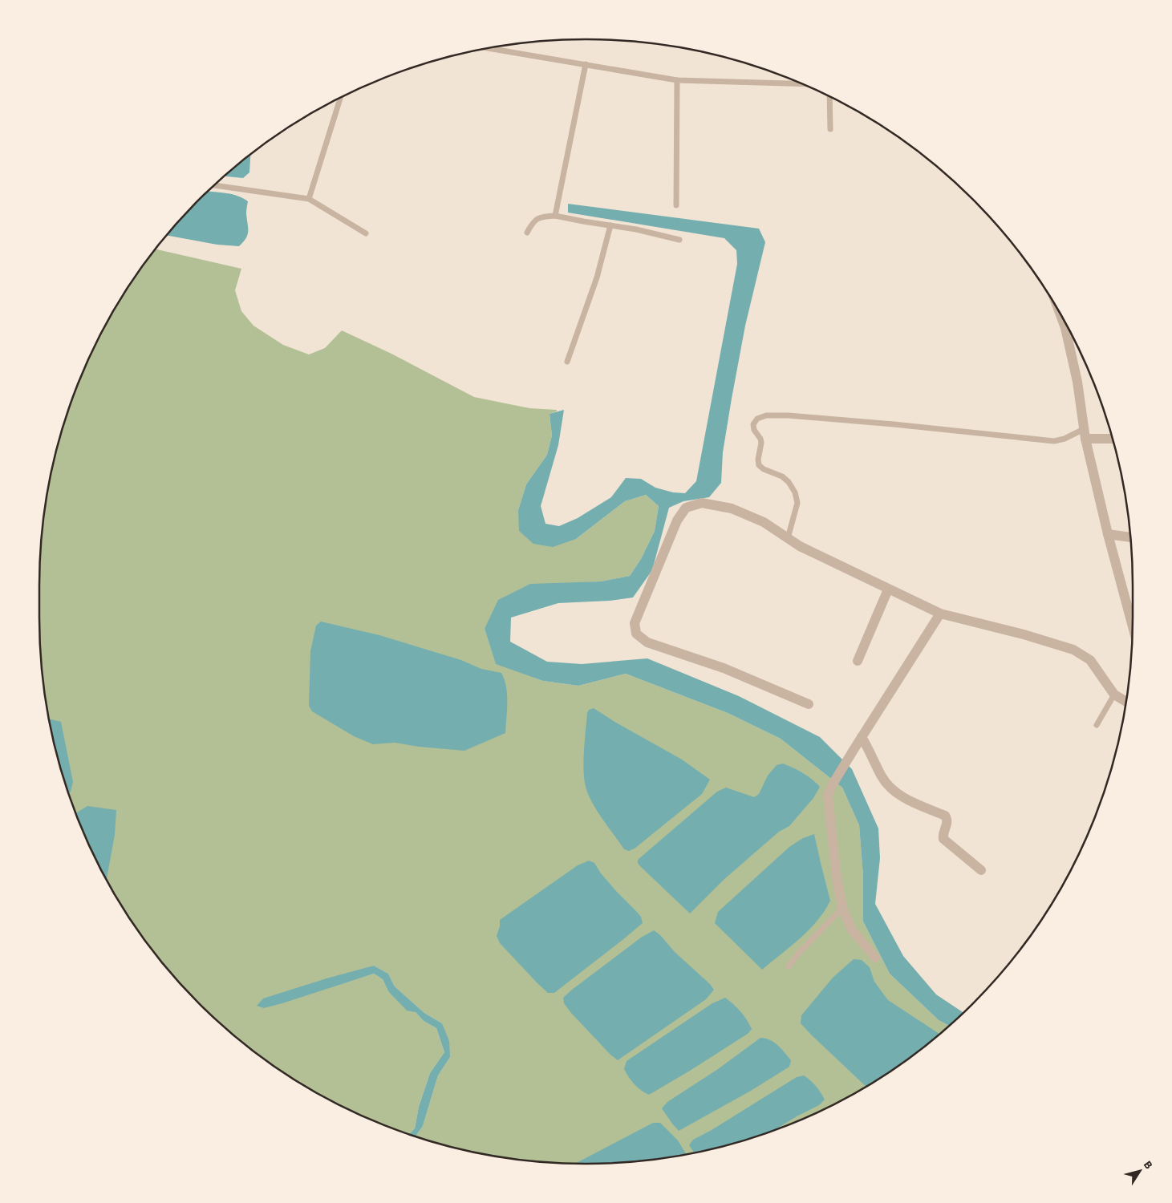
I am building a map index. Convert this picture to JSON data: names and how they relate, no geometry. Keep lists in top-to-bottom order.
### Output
{
  "north": "top right"
}
